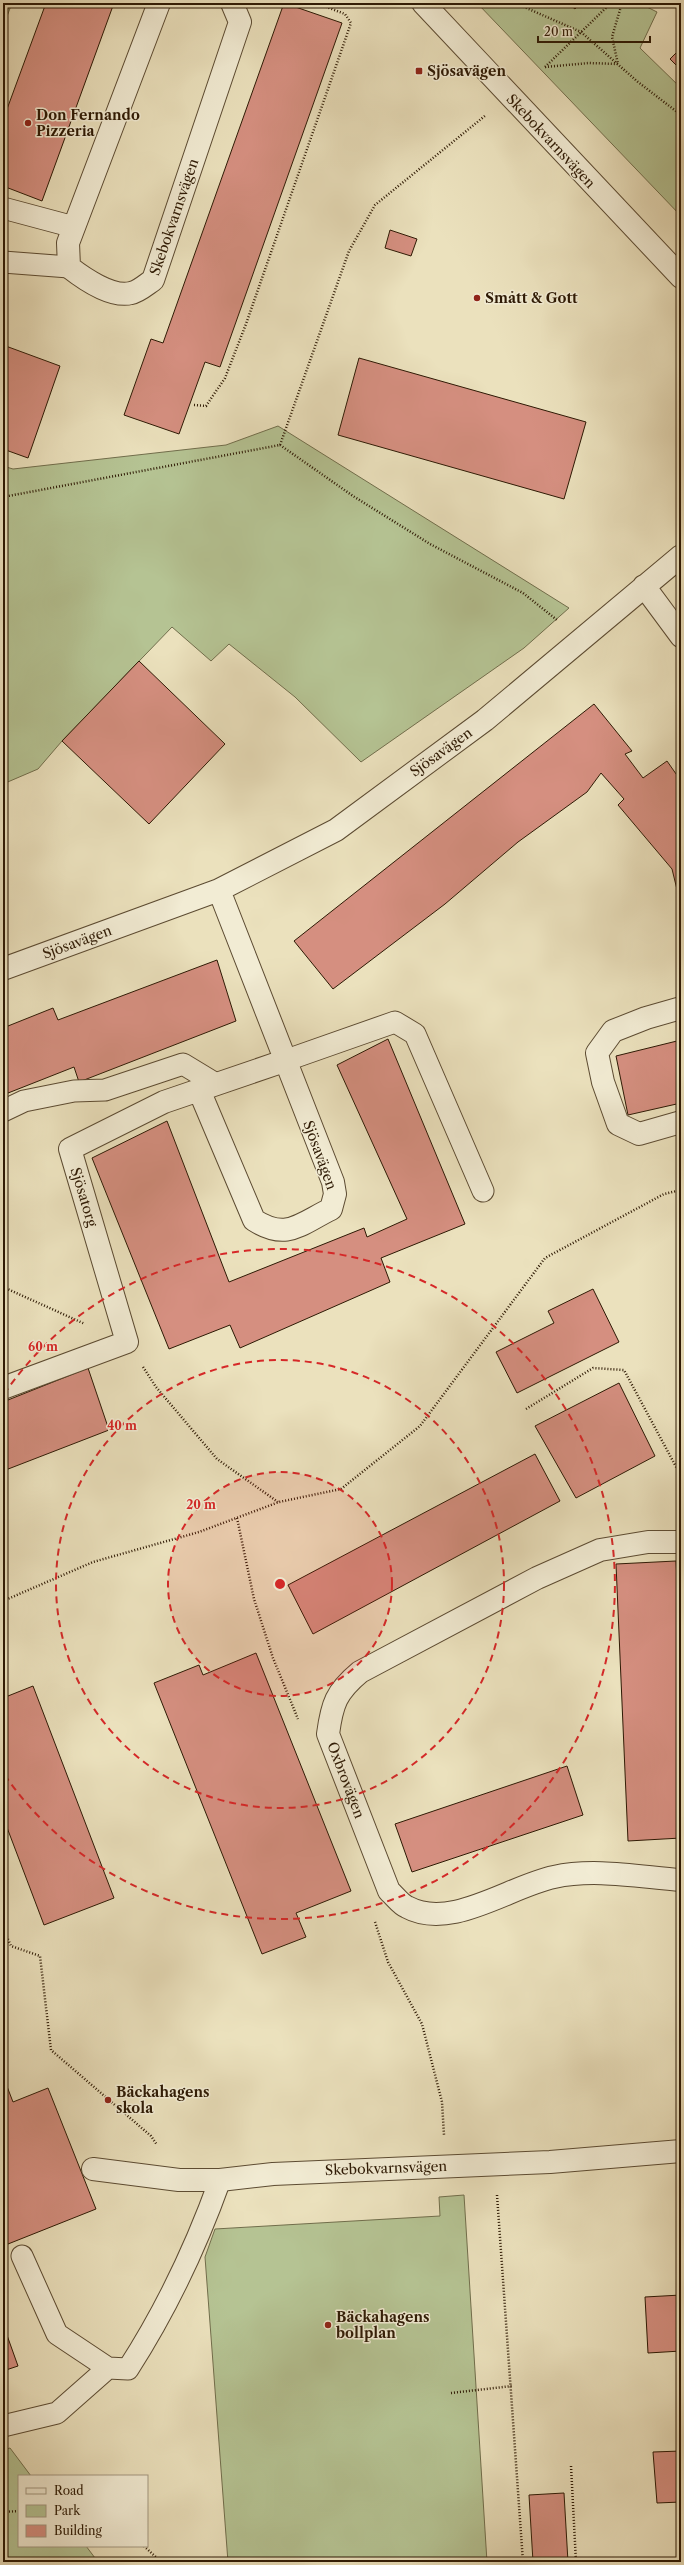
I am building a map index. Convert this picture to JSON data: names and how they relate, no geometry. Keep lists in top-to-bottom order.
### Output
{
  "streets": {
    "street": [
      "Skebokvarnsvägen",
      "Sjösavägen",
      "Sjösatorg",
      "Oxbrovägen"
    ]
  },
  "crossings": [
    ["Sjösavägen", "Sjösatorg"]
  ],
  "places": {
    "transit": ["Sjösavägen"],
    "other": [
      "Don Fernando Pizzeria",
      "Smått & Gott",
      "Bäckahagens skola",
      "Bäckahagens bollplan"
    ]
  },
  "legend": ["Road", "Park", "Building"],
  "scale_bar": "20 m",
  "rings": ["60 m", "40 m", "20 m"]
}
